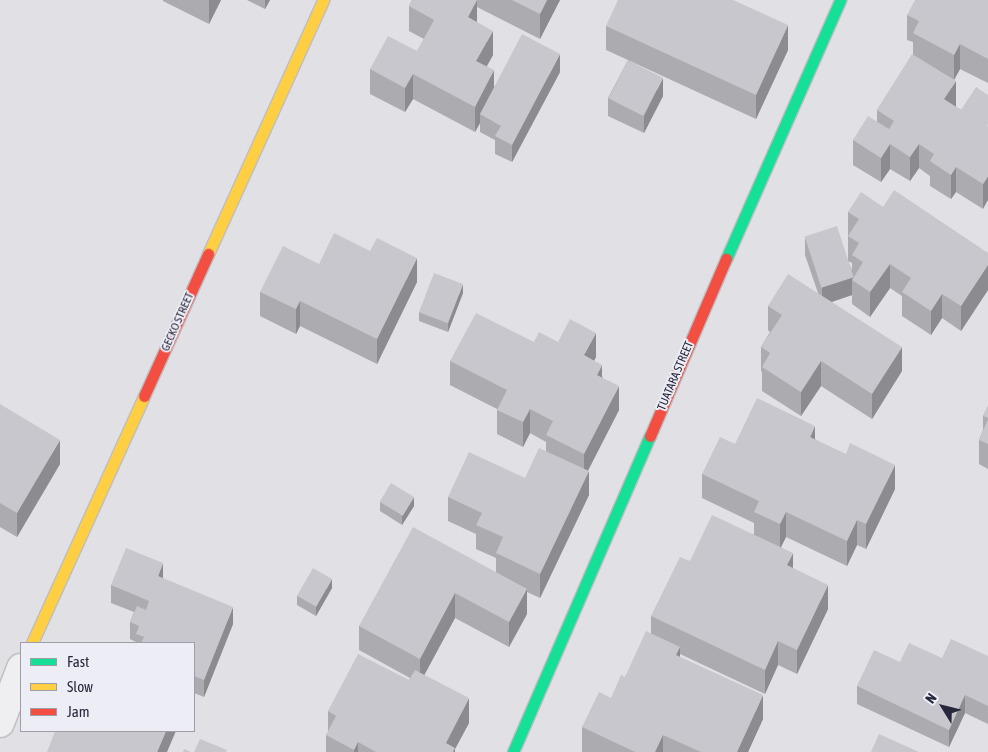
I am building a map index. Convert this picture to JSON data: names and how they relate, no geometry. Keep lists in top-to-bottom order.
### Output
{
  "streets": {
    "street": ["GECKO STREET", "TUATARA STREET"]
  },
  "legend": ["Fast", "Slow", "Jam"],
  "north": "top left"
}
